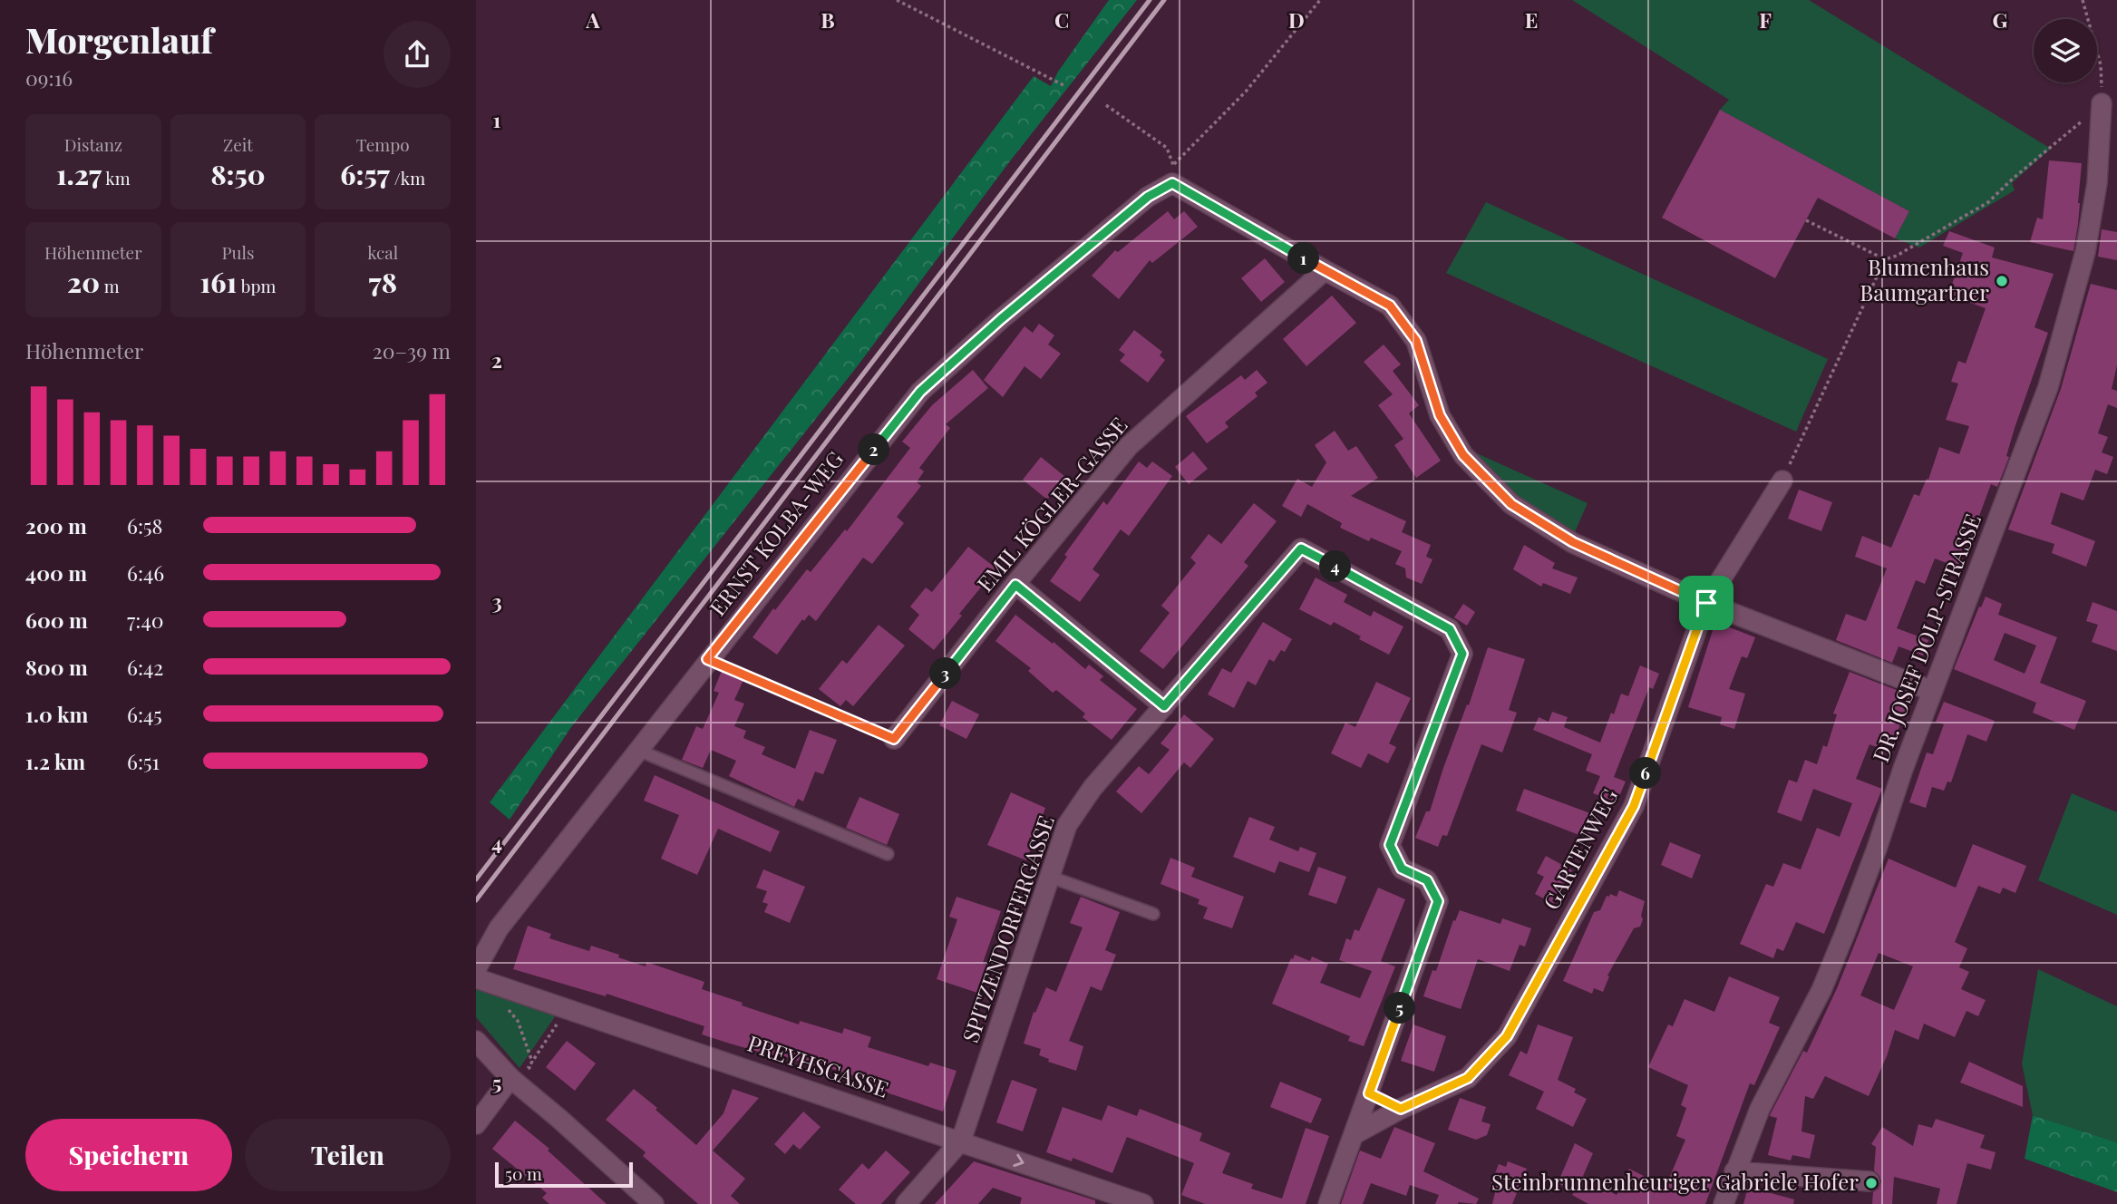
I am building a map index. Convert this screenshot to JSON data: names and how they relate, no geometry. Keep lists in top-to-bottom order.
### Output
{
  "streets": {
    "street": [
      "EMIL KÖGLER-GASSE",
      "ERNST KOLBA-WEG",
      "DR. JOSEF DOLP-STRASSE",
      "GARTENWEG",
      "SPITZENDORFERGASSE",
      "PREYHSGASSE"
    ]
  },
  "crossings": [
    ["GARTENWEG", "SPITZENDORFERGASSE"],
    ["SPITZENDORFERGASSE", "PREYHSGASSE"]
  ],
  "places": ["Blumenhaus Baumgartner", "Steinbrunnenheuriger Gabriele Hofer"],
  "scale_bar": "50 m",
  "page": {
    "heading": ["Morgenlauf", "09:16"],
    "stats": [
      ["Distanz", "1.27 km"],
      ["Zeit", "8:50"],
      ["Tempo", "6:57 /km"],
      ["Höhenmeter", "20 m"],
      ["Puls", "161 bpm"],
      ["kcal", "78"]
    ],
    "pins": [
      "1",
      "2",
      "4",
      "3",
      "6",
      "5"
    ],
    "chart": ["Höhenmeter", "20–39 m"],
    "list": [
      {
        "name": "200 m",
        "note": "6:58"
      },
      {
        "name": "400 m",
        "note": "6:46"
      },
      {
        "name": "600 m",
        "note": "7:40"
      },
      {
        "name": "800 m",
        "note": "6:42"
      },
      {
        "name": "1.0 km",
        "note": "6:45"
      },
      {
        "name": "1.2 km",
        "note": "6:51"
      }
    ],
    "buttons": ["Speichern", "Teilen"],
    "scale": "50 m"
  },
  "grid": {
    "columns": [
      "A",
      "B",
      "C",
      "D",
      "E",
      "F",
      "G"
    ],
    "rows": [
      "1",
      "2",
      "3",
      "4",
      "5"
    ]
  }
}
